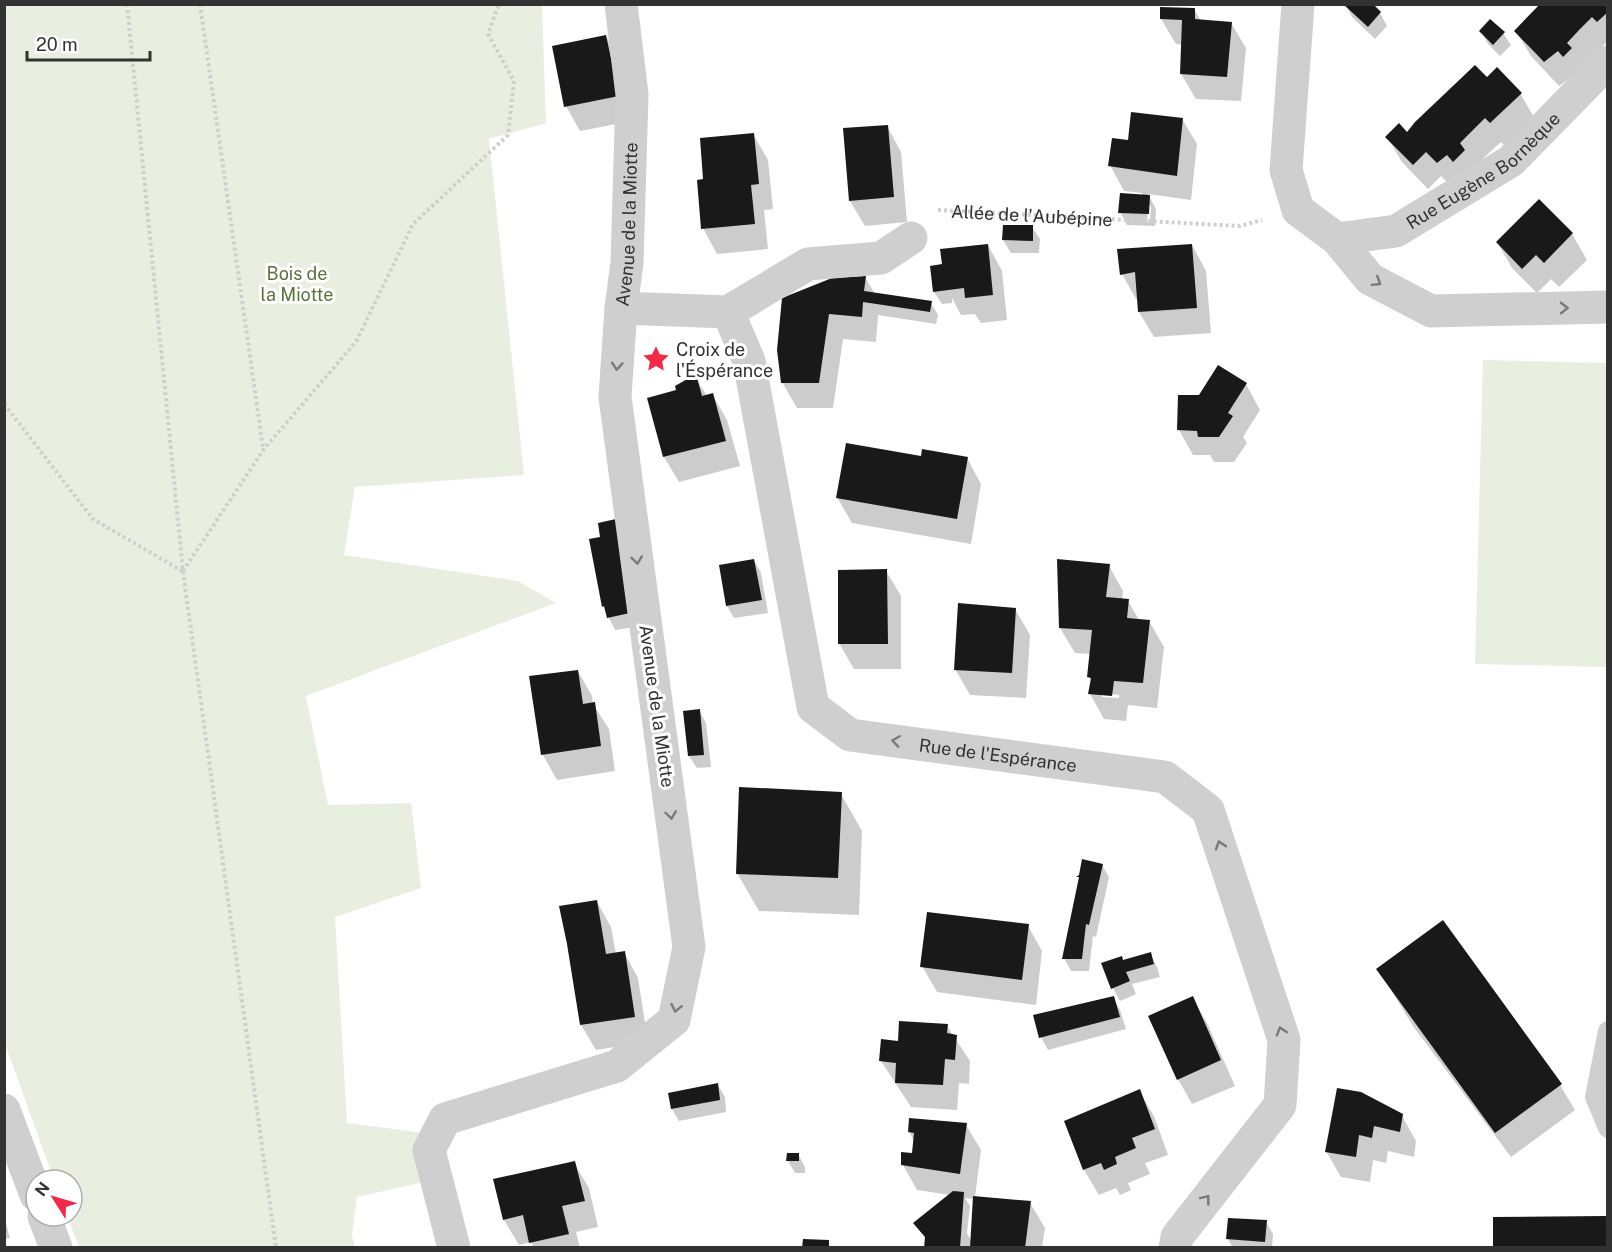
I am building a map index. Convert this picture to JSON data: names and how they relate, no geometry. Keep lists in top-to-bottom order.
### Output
{
  "streets": {
    "street": ["Rue Eugène Bornèque", "Avenue de la Miotte", "Rue de l'Espérance"],
    "path": ["Allée de l'Aubépine"]
  },
  "one_way": ["Avenue de la Miotte"],
  "parks": ["Bois de la Miotte"],
  "places": {
    "place": ["Croix de l'Éspérance"]
  },
  "scale_bar": "20 m",
  "north": "top left"
}
